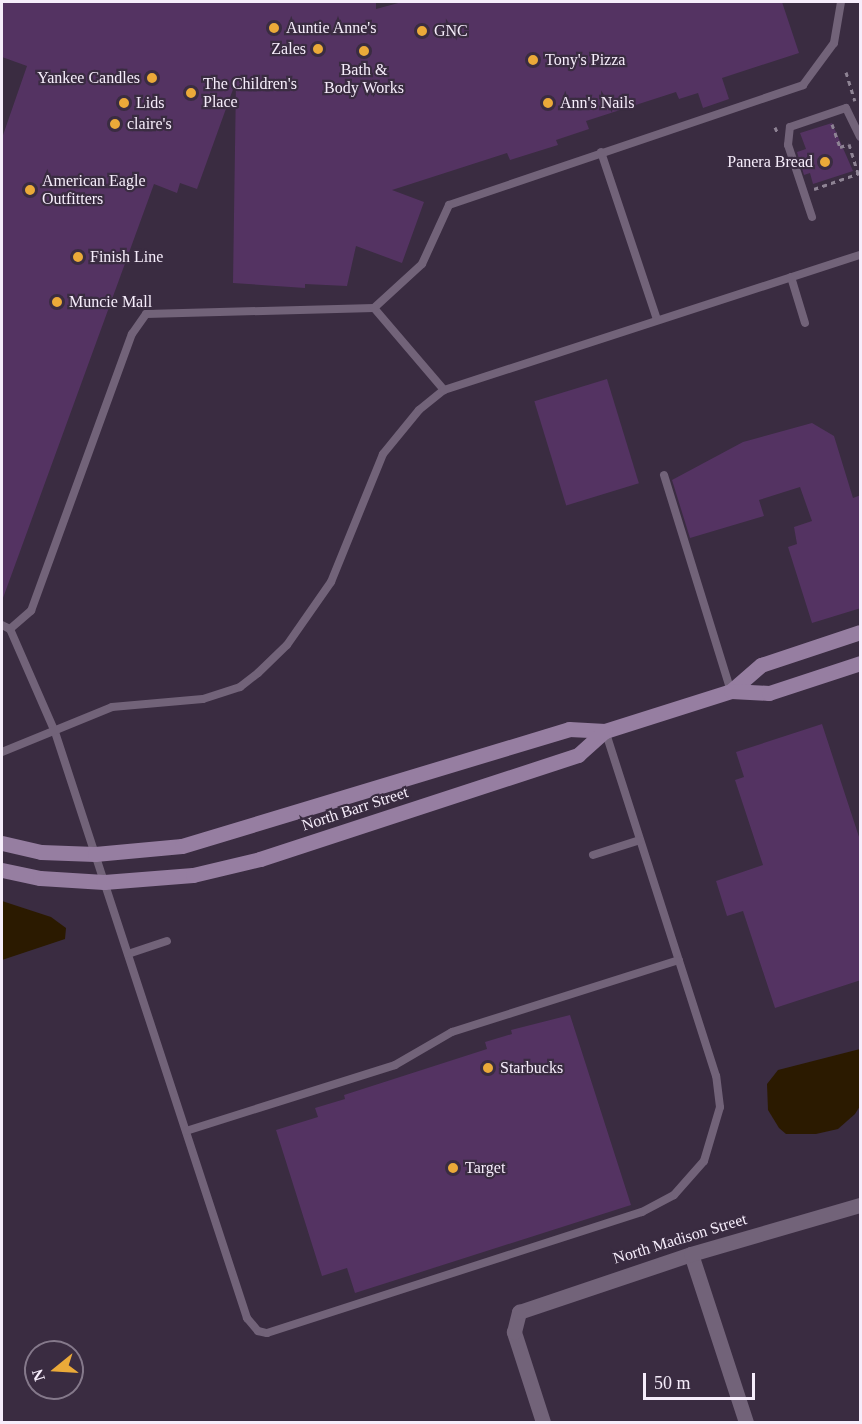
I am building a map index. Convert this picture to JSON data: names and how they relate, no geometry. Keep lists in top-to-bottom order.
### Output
{
  "streets": {
    "street": ["North Barr Street", "North Madison Street"]
  },
  "places": [
    "Auntie Anne's",
    "GNC",
    "Zales",
    "Bath & Body Works",
    "Tony's Pizza",
    "Yankee Candles",
    "The Children's Place",
    "Lids",
    "Ann's Nails",
    "claire's",
    "Panera Bread",
    "American Eagle Outfitters",
    "Finish Line",
    "Muncie Mall",
    "Starbucks",
    "Target"
  ],
  "scale_bar": "50 m",
  "north": "left"
}
